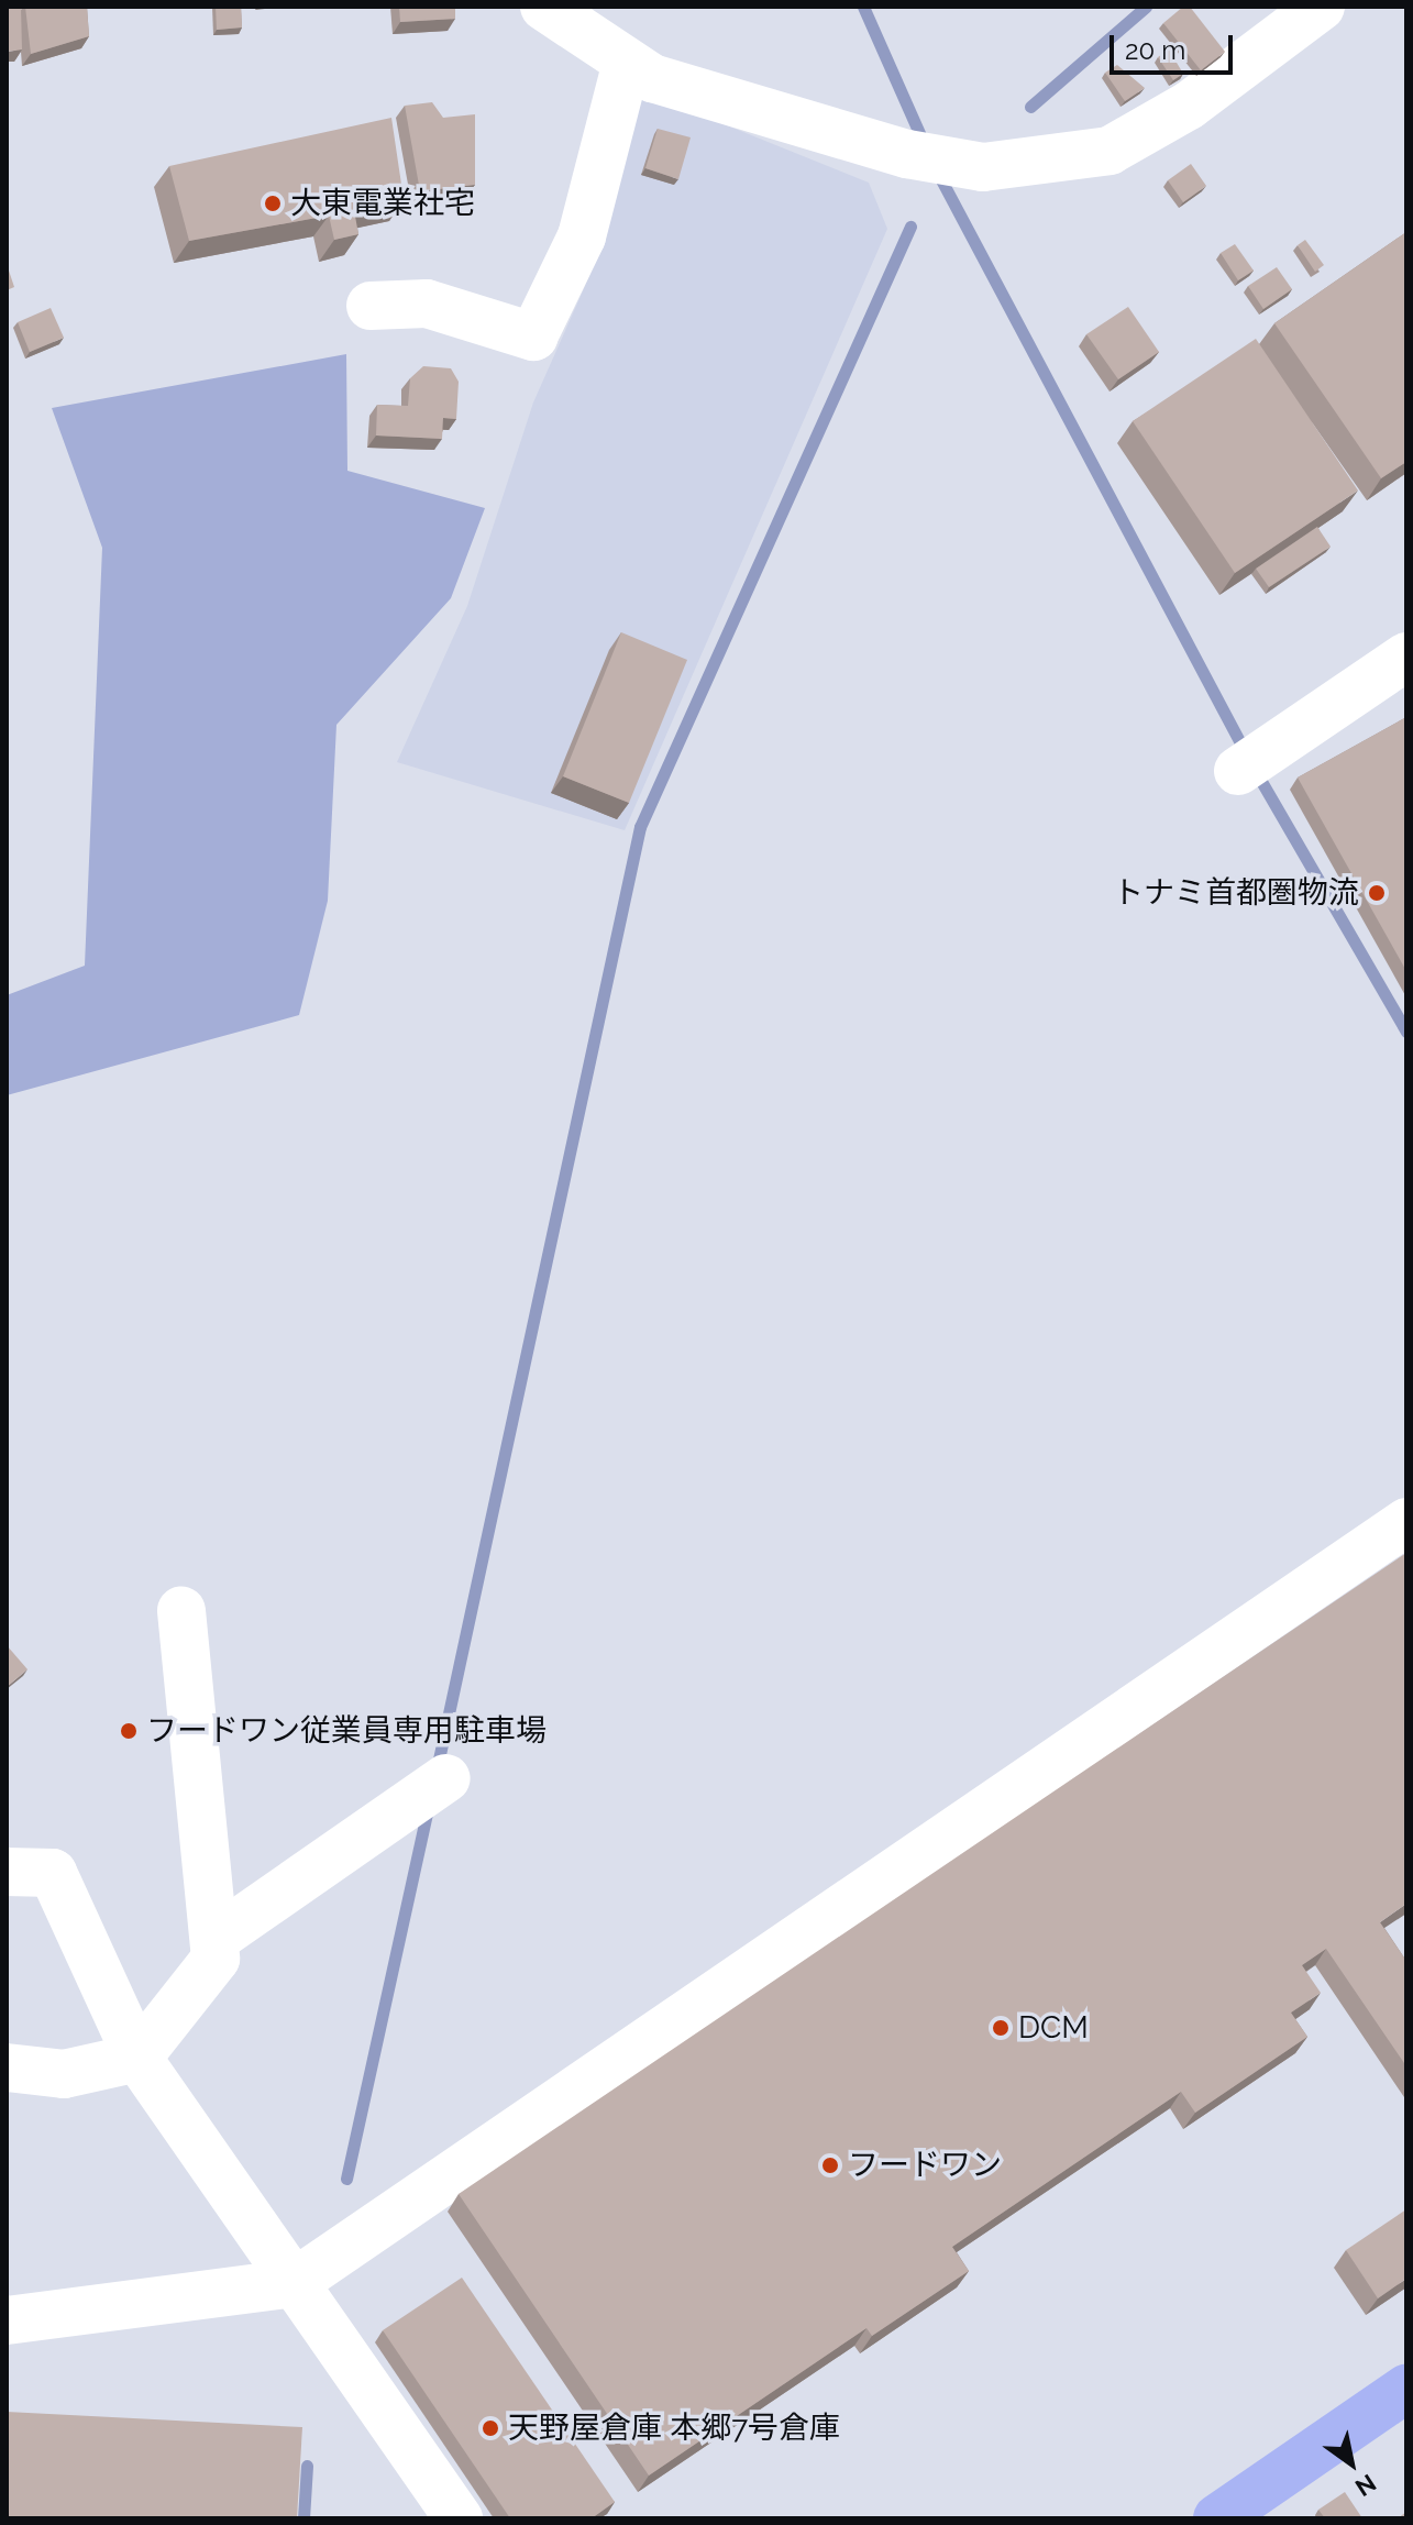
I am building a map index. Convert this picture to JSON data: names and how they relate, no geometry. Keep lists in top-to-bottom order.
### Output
{
  "places": [
    "大東電業社宅",
    "トナミ首都圏物流",
    "フードワン従業員専用駐車場",
    "DCM",
    "フードワン",
    "天野屋倉庫 本郷7号倉庫"
  ],
  "scale_bar": "20 m",
  "north": "bottom right"
}
